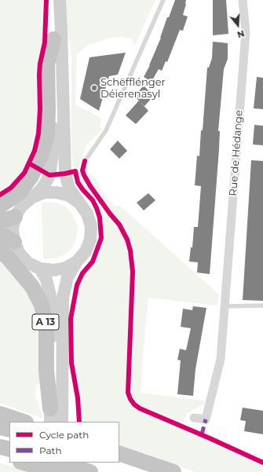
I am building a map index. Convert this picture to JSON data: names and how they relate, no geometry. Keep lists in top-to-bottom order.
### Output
{
  "streets": {
    "highway": ["A 13"],
    "street": ["Rue de Hédange"]
  },
  "places": ["Schëfflénger Déierenasyl"],
  "legend": ["Cycle path", "Path"],
  "north": "bottom"
}
